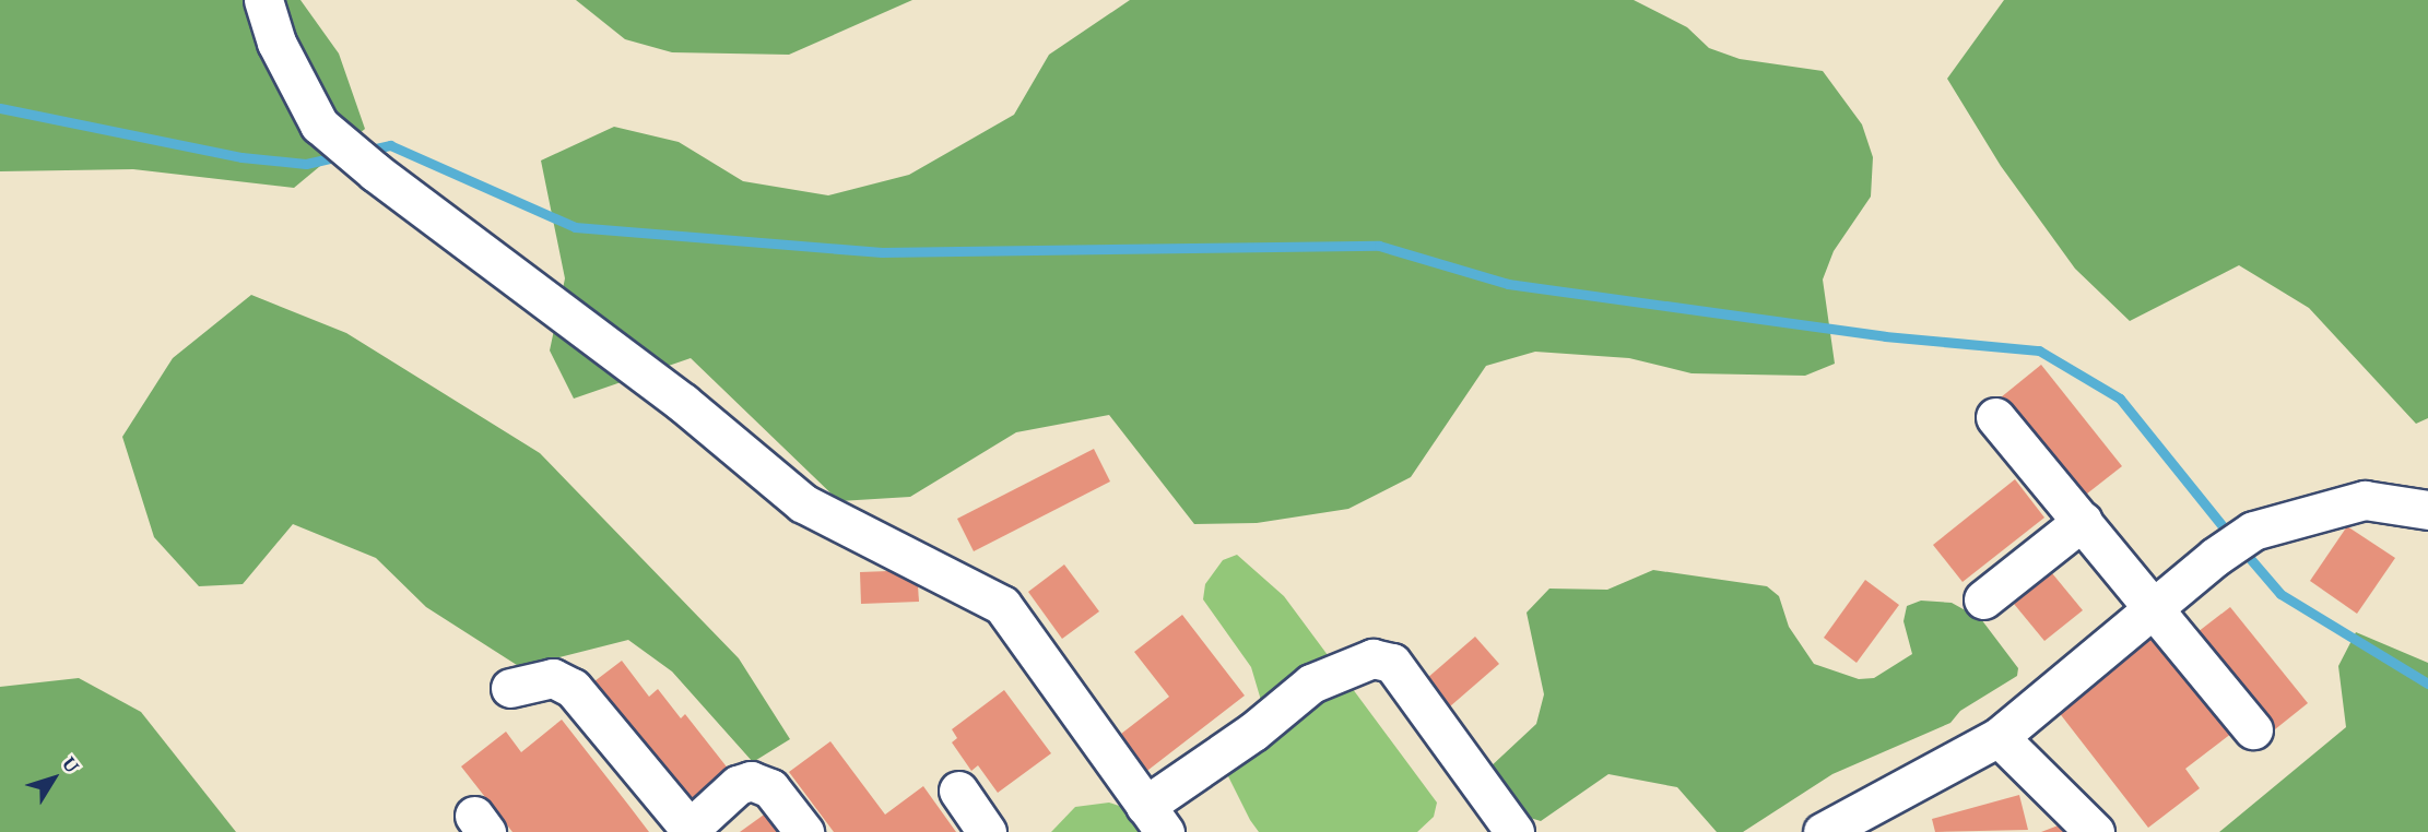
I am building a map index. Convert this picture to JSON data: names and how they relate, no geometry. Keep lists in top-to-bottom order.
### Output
{
  "north": "top right"
}
